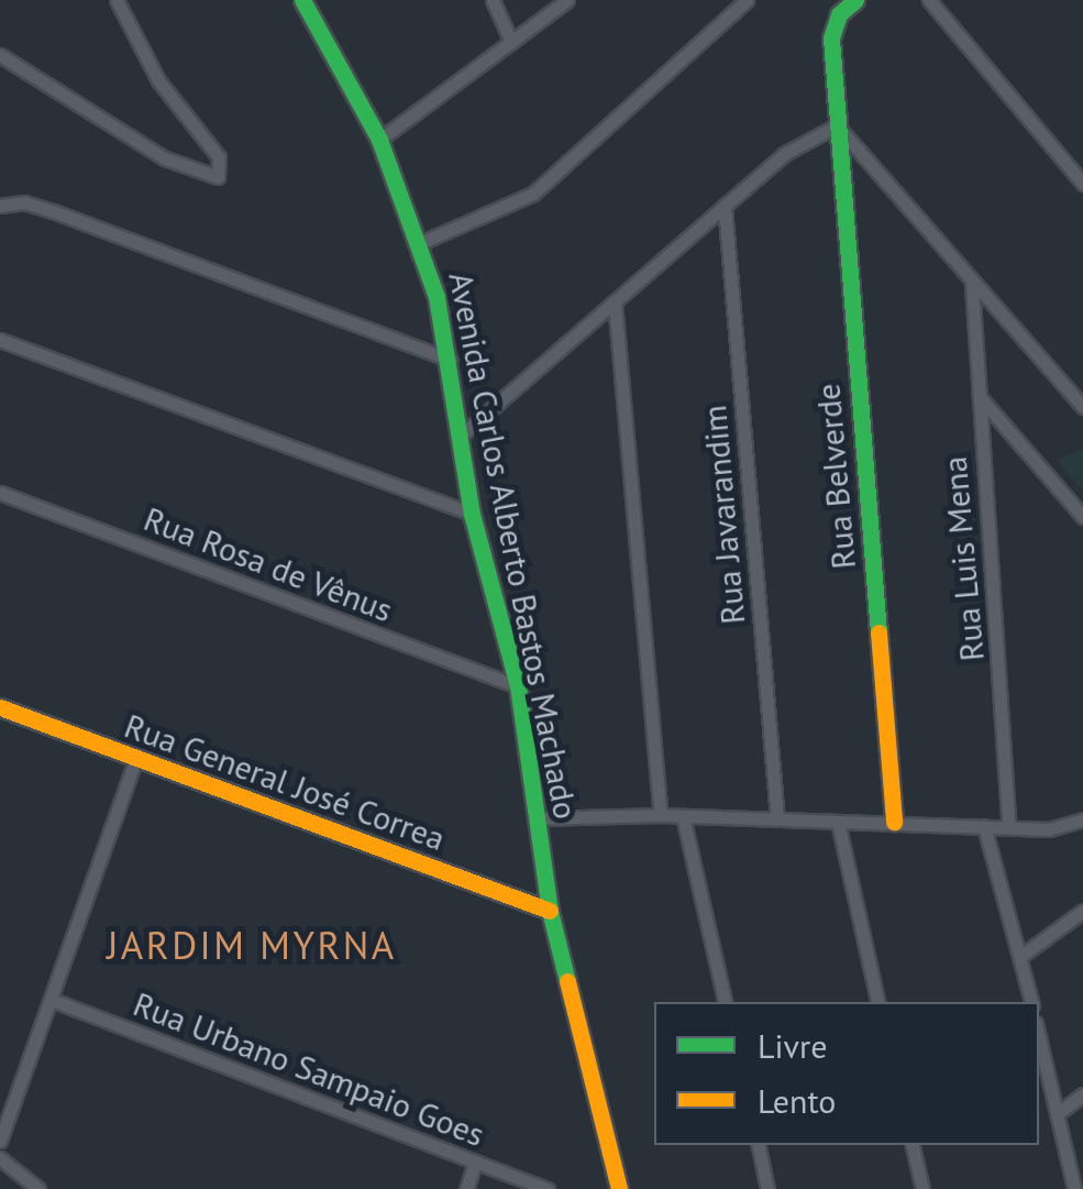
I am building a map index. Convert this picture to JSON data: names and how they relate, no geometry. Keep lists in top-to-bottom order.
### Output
{
  "streets": {
    "street": [
      "Rua Belverde",
      "Rua Javarandim",
      "Avenida Carlos Alberto Bastos Machado",
      "Rua Luis Mena",
      "Rua Rosa de Vênus",
      "Rua General José Correa",
      "Rua Urbano Sampaio Goes"
    ]
  },
  "crossings": [
    ["Avenida Carlos Alberto Bastos Machado", "Rua Rosa de Vênus"],
    ["Avenida Carlos Alberto Bastos Machado", "Rua General José Correa"]
  ],
  "districts": ["JARDIM MYRNA"],
  "legend": ["Livre", "Lento"]
}
